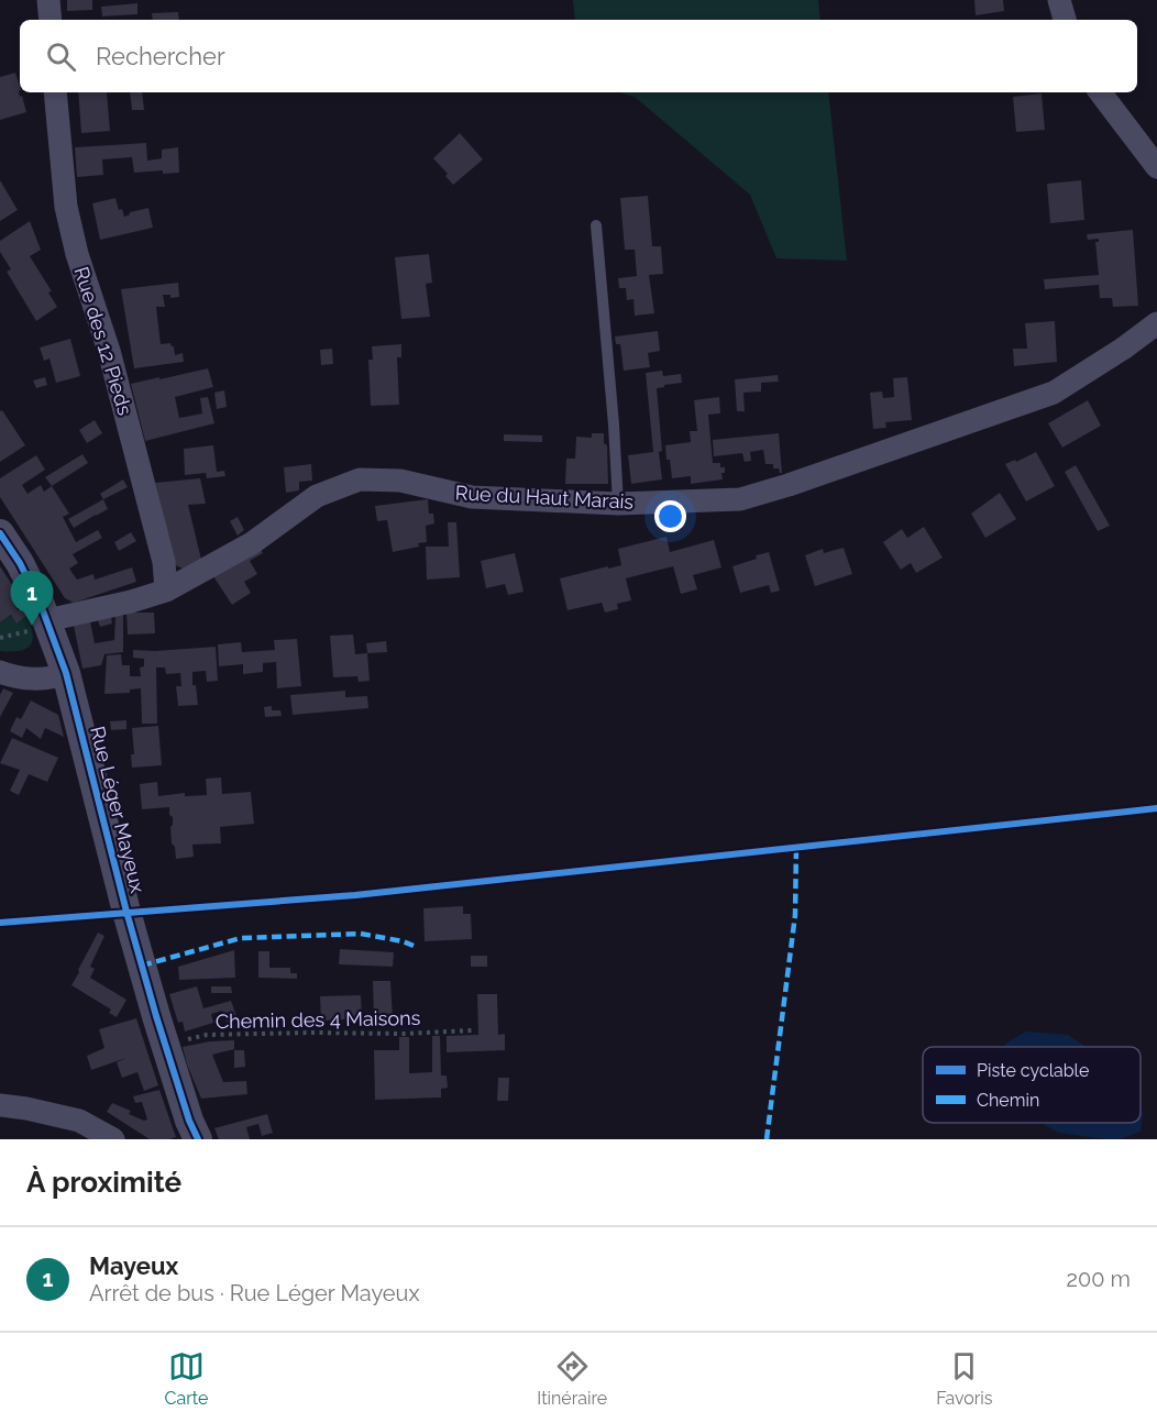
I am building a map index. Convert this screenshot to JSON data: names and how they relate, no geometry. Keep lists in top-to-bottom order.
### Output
{
  "streets": {
    "street": ["Rue des 12 Pieds", "Rue du Haut Marais", "Rue Léger Mayeux"],
    "path": ["Chemin des 4 Maisons"]
  },
  "crossings": [
    ["Rue des 12 Pieds", "Rue du Haut Marais"],
    ["Rue du Haut Marais", "Rue Léger Mayeux"],
    ["Rue Léger Mayeux", "Chemin des 4 Maisons"]
  ],
  "legend": ["Piste cyclable", "Chemin"],
  "page": {
    "search": "Rechercher",
    "pins": "1",
    "heading": "À proximité",
    "list": [
      {
        "mark": "1",
        "name": "Mayeux",
        "note": "Arrêt de bus · Rue Léger Mayeux",
        "value": "200 m"
      }
    ],
    "nav": ["Carte", "Itinéraire", "Favoris"]
  }
}
